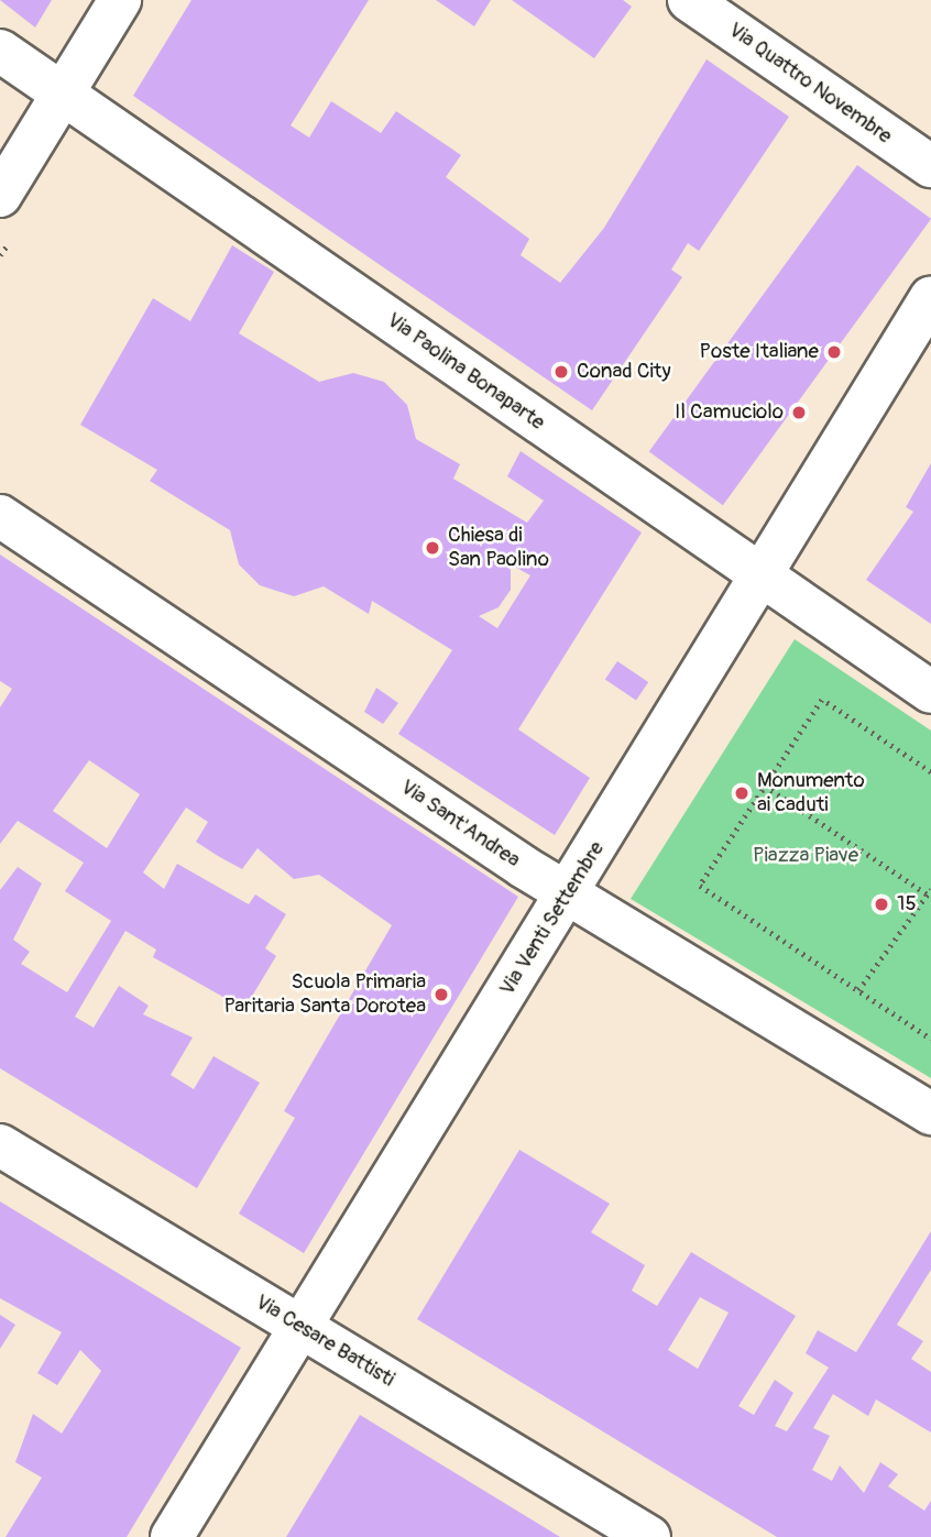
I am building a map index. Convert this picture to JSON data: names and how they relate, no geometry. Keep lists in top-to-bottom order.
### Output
{
  "streets": {
    "street": [
      "Via Quattro Novembre",
      "Via Paolina Bonaparte",
      "Via Sant'Andrea",
      "Via Venti Settembre",
      "Via Cesare Battisti"
    ]
  },
  "crossings": [
    ["Via Paolina Bonaparte", "Via Venti Settembre"],
    ["Via Sant'Andrea", "Via Venti Settembre"],
    ["Via Venti Settembre", "Via Cesare Battisti"]
  ],
  "parks": ["Piazza Piave"],
  "places": [
    "Poste Italiane",
    "Conad City",
    "Il Camuciolo",
    "Chiesa di San Paolino",
    "Monumento ai caduti",
    "15",
    "Scuola Primaria Paritaria Santa Dorotea"
  ]
}
